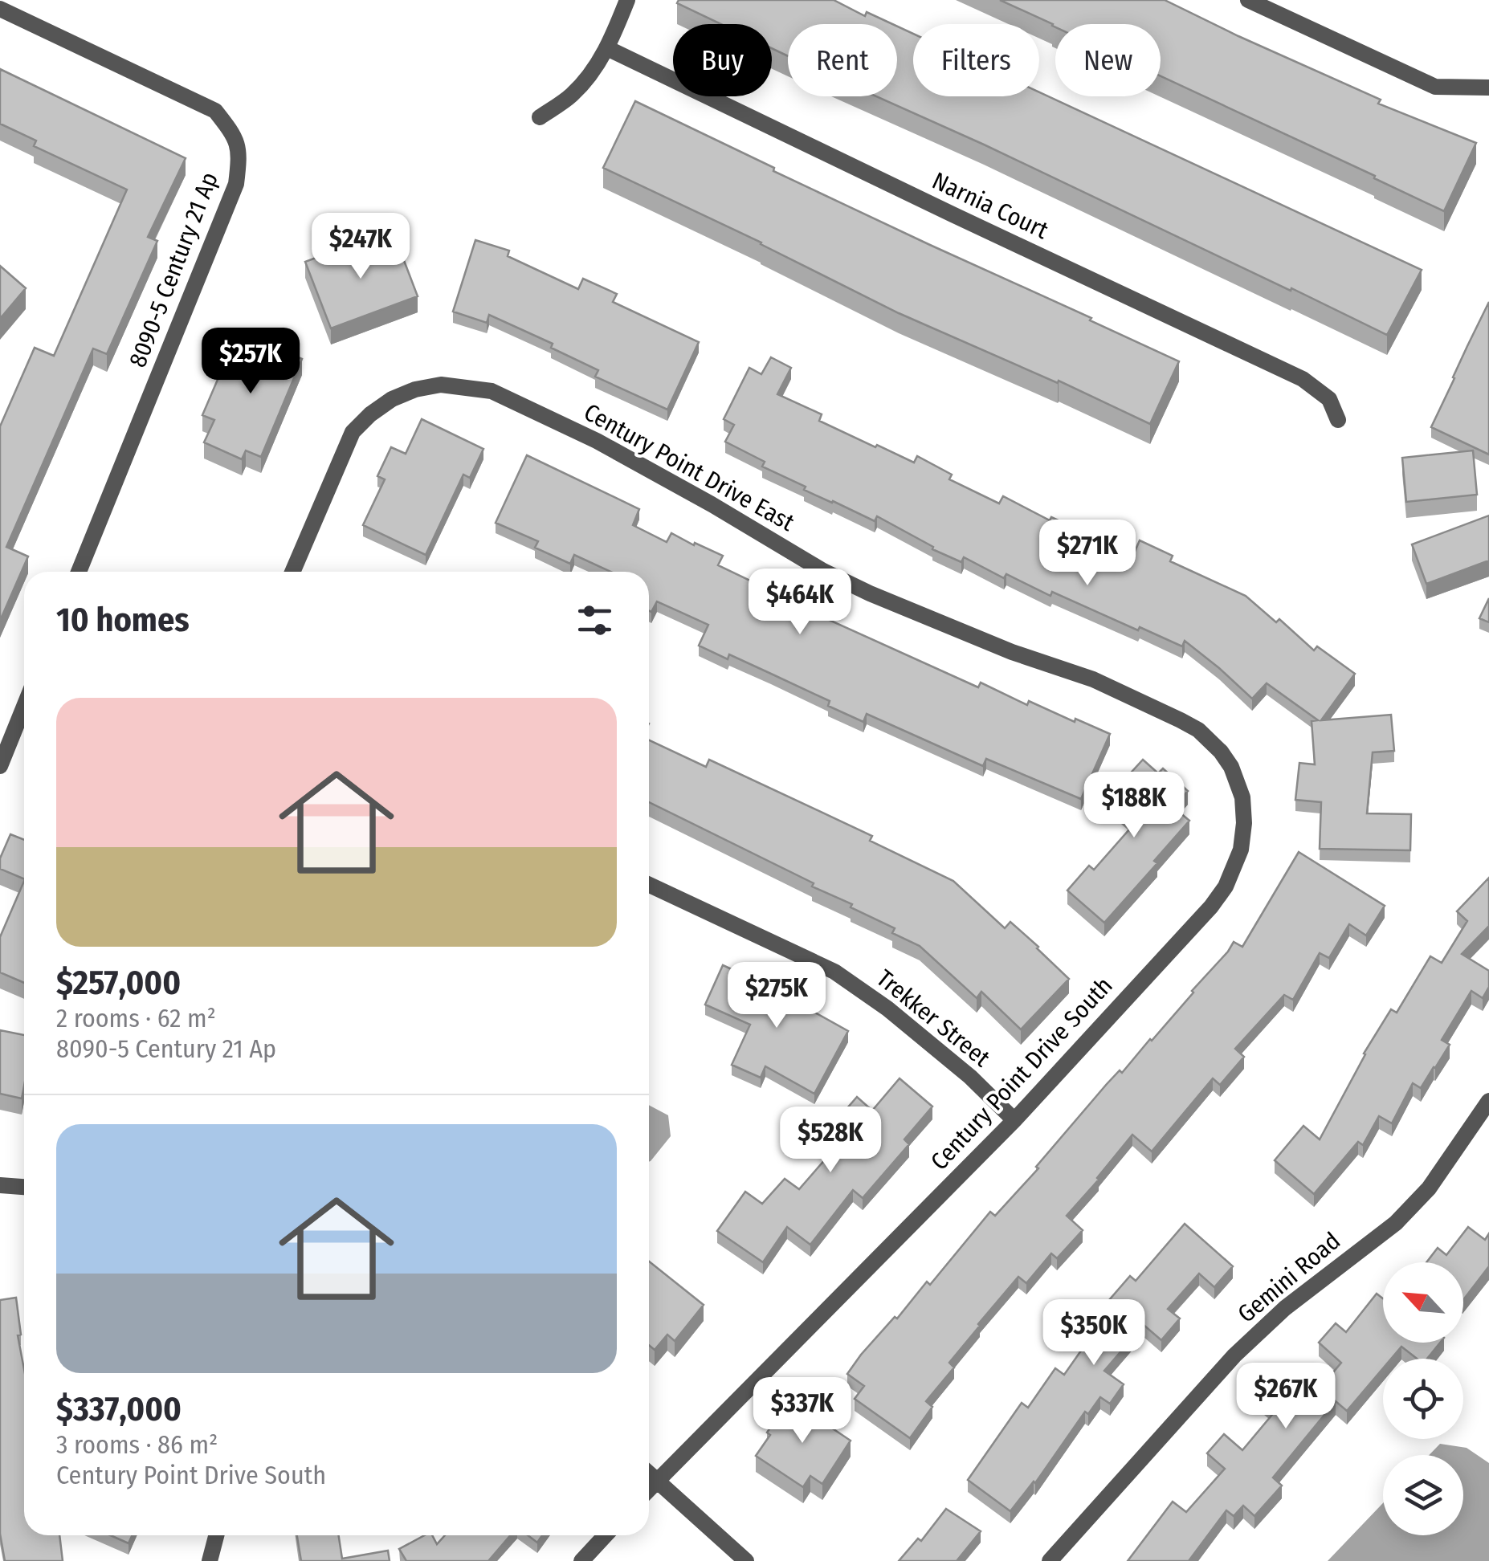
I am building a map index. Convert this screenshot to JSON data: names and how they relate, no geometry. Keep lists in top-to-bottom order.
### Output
{
  "streets": {
    "street": [
      "Narnia Court",
      "8090-5 Century 21 Ap",
      "Century Point Drive East",
      "Trekker Street",
      "Century Point Drive South",
      "Gemini Road"
    ]
  },
  "crossings": [
    ["Century Point Drive East", "Century Point Drive South"],
    ["Trekker Street", "Century Point Drive South"]
  ],
  "north": "top left",
  "page": {
    "chip": [
      "Buy",
      "Rent",
      "Filters",
      "New"
    ],
    "price": [
      "$247K",
      "$257K",
      "$271K",
      "$464K",
      "$188K",
      "$275K",
      "$528K",
      "$350K",
      "$267K",
      "$337K"
    ],
    "heading": "10 homes",
    "list": [
      {
        "name": "$257,000",
        "note": "2 rooms · 62 m² · 8090-5 Century 21 Ap"
      },
      {
        "name": "$337,000",
        "note": "3 rooms · 86 m² · Century Point Drive South"
      }
    ]
  }
}
